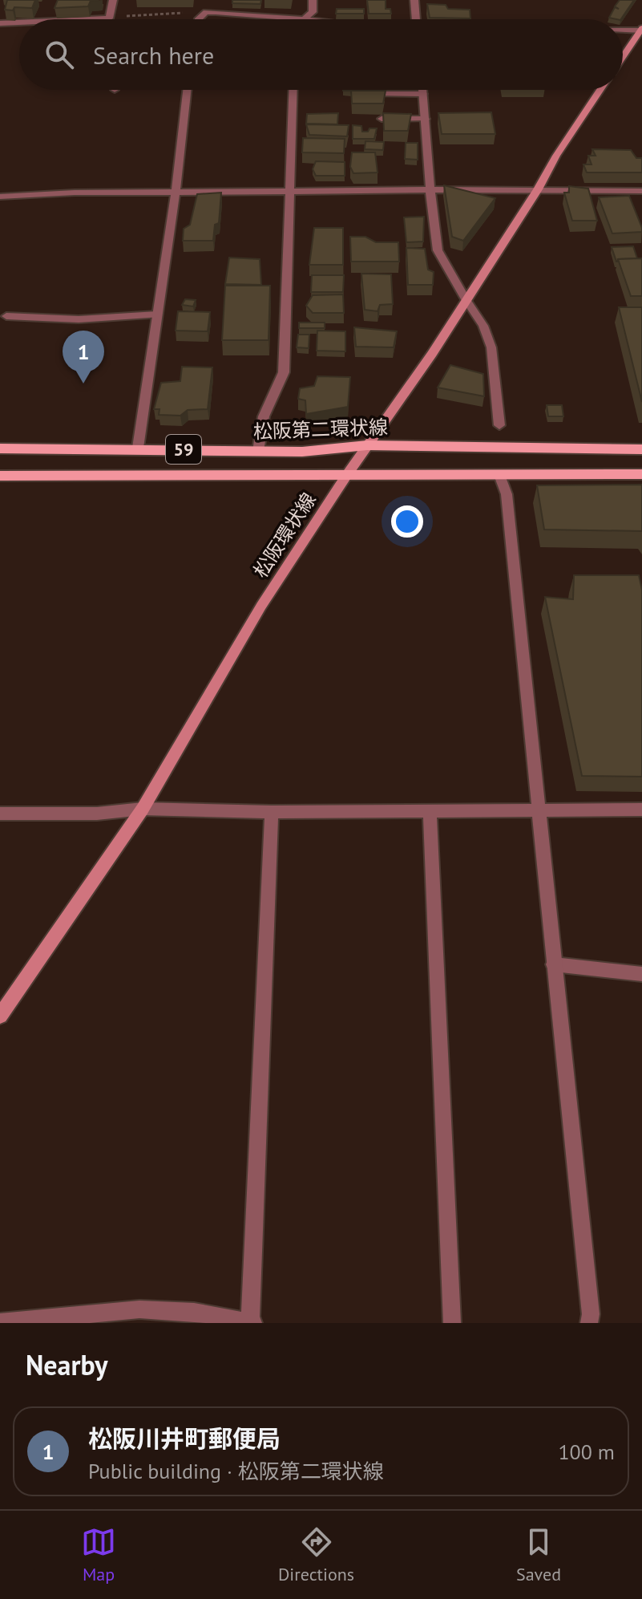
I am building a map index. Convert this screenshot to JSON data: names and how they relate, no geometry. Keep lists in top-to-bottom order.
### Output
{
  "streets": {
    "main road": ["松阪第二環状線", "59", "松阪環状線"]
  },
  "crossings": [
    ["松阪第二環状線", "松阪環状線"],
    ["59", "松阪環状線"]
  ],
  "page": {
    "search": "Search here",
    "pins": "1",
    "heading": "Nearby",
    "list": [
      {
        "mark": "1",
        "name": "松阪川井町郵便局",
        "note": "Public building · 松阪第二環状線",
        "value": "100 m"
      }
    ],
    "nav": ["Map", "Directions", "Saved"]
  }
}
